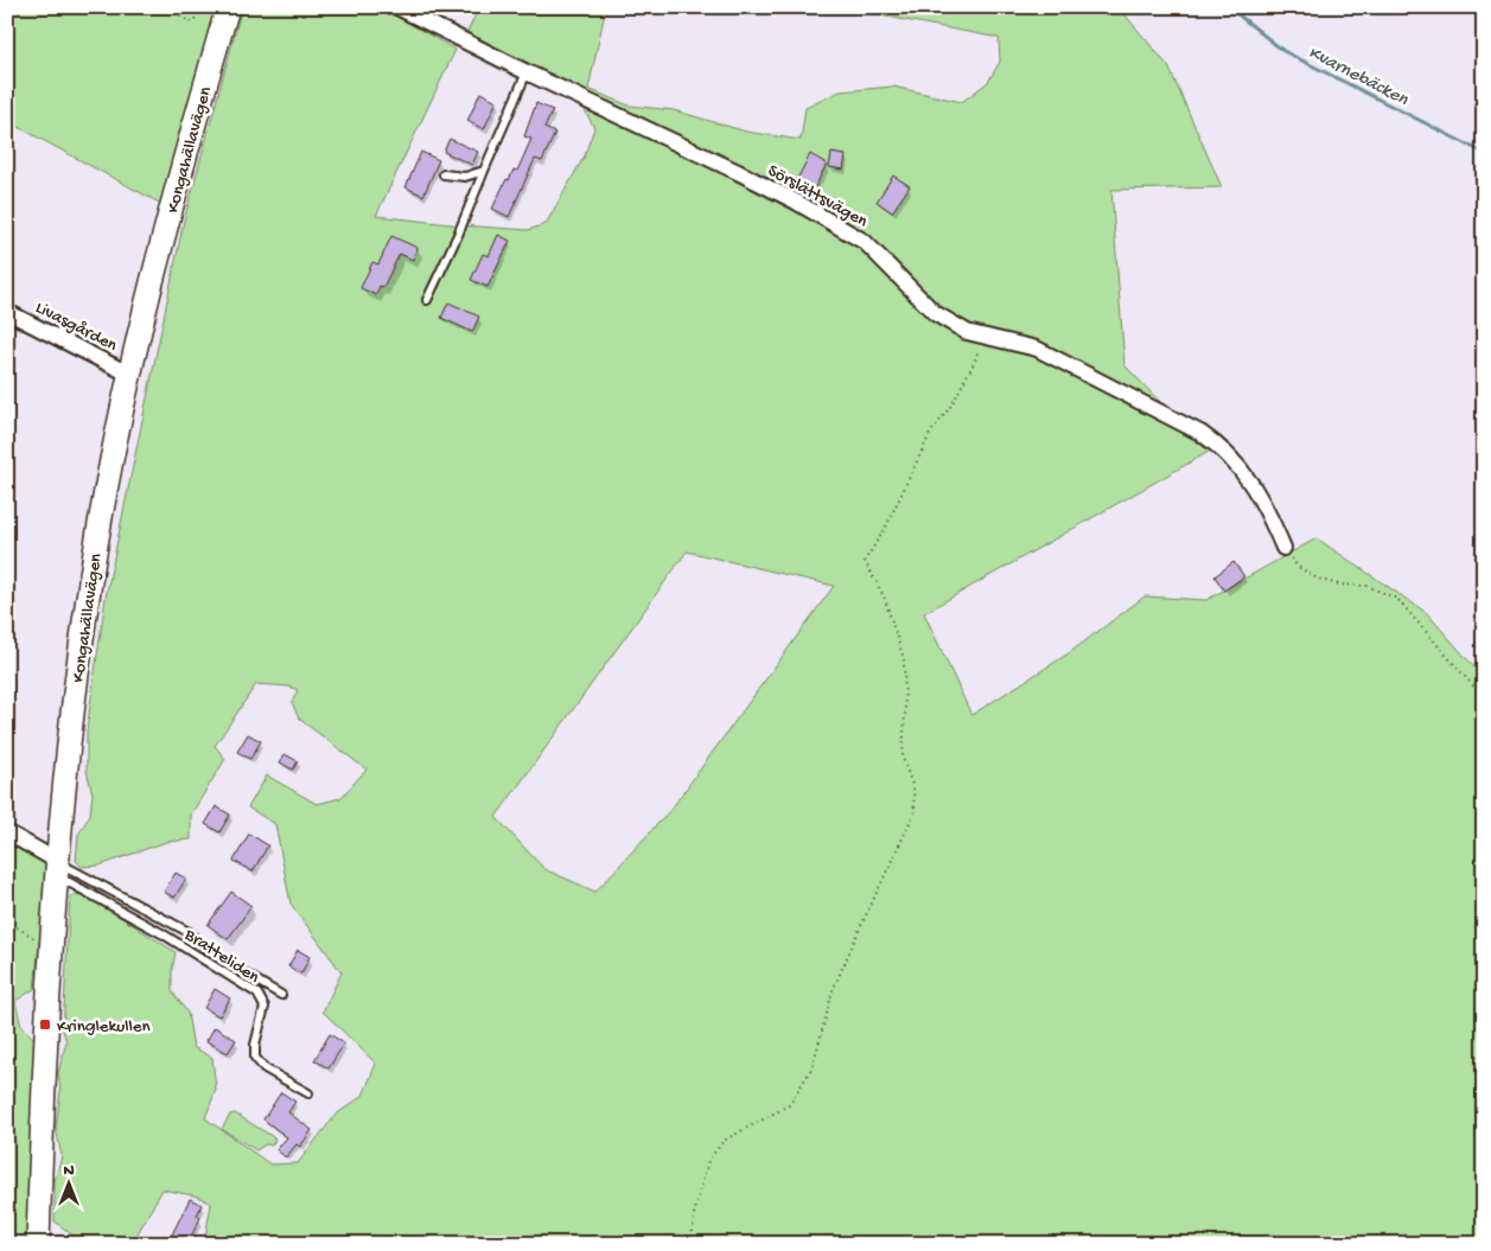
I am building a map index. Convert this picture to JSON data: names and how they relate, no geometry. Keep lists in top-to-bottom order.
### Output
{
  "streets": {
    "main road": ["Kongahällavägen"],
    "street": ["Sörslättsvägen", "Livasgården"],
    "lane": ["Bratteliden"]
  },
  "crossings": [
    ["Kongahällavägen", "Livasgården"],
    ["Kongahällavägen", "Bratteliden"]
  ],
  "water": ["Kvarnebäcken"],
  "places": {
    "transit": ["Kringlekullen"]
  },
  "north": "top"
}
